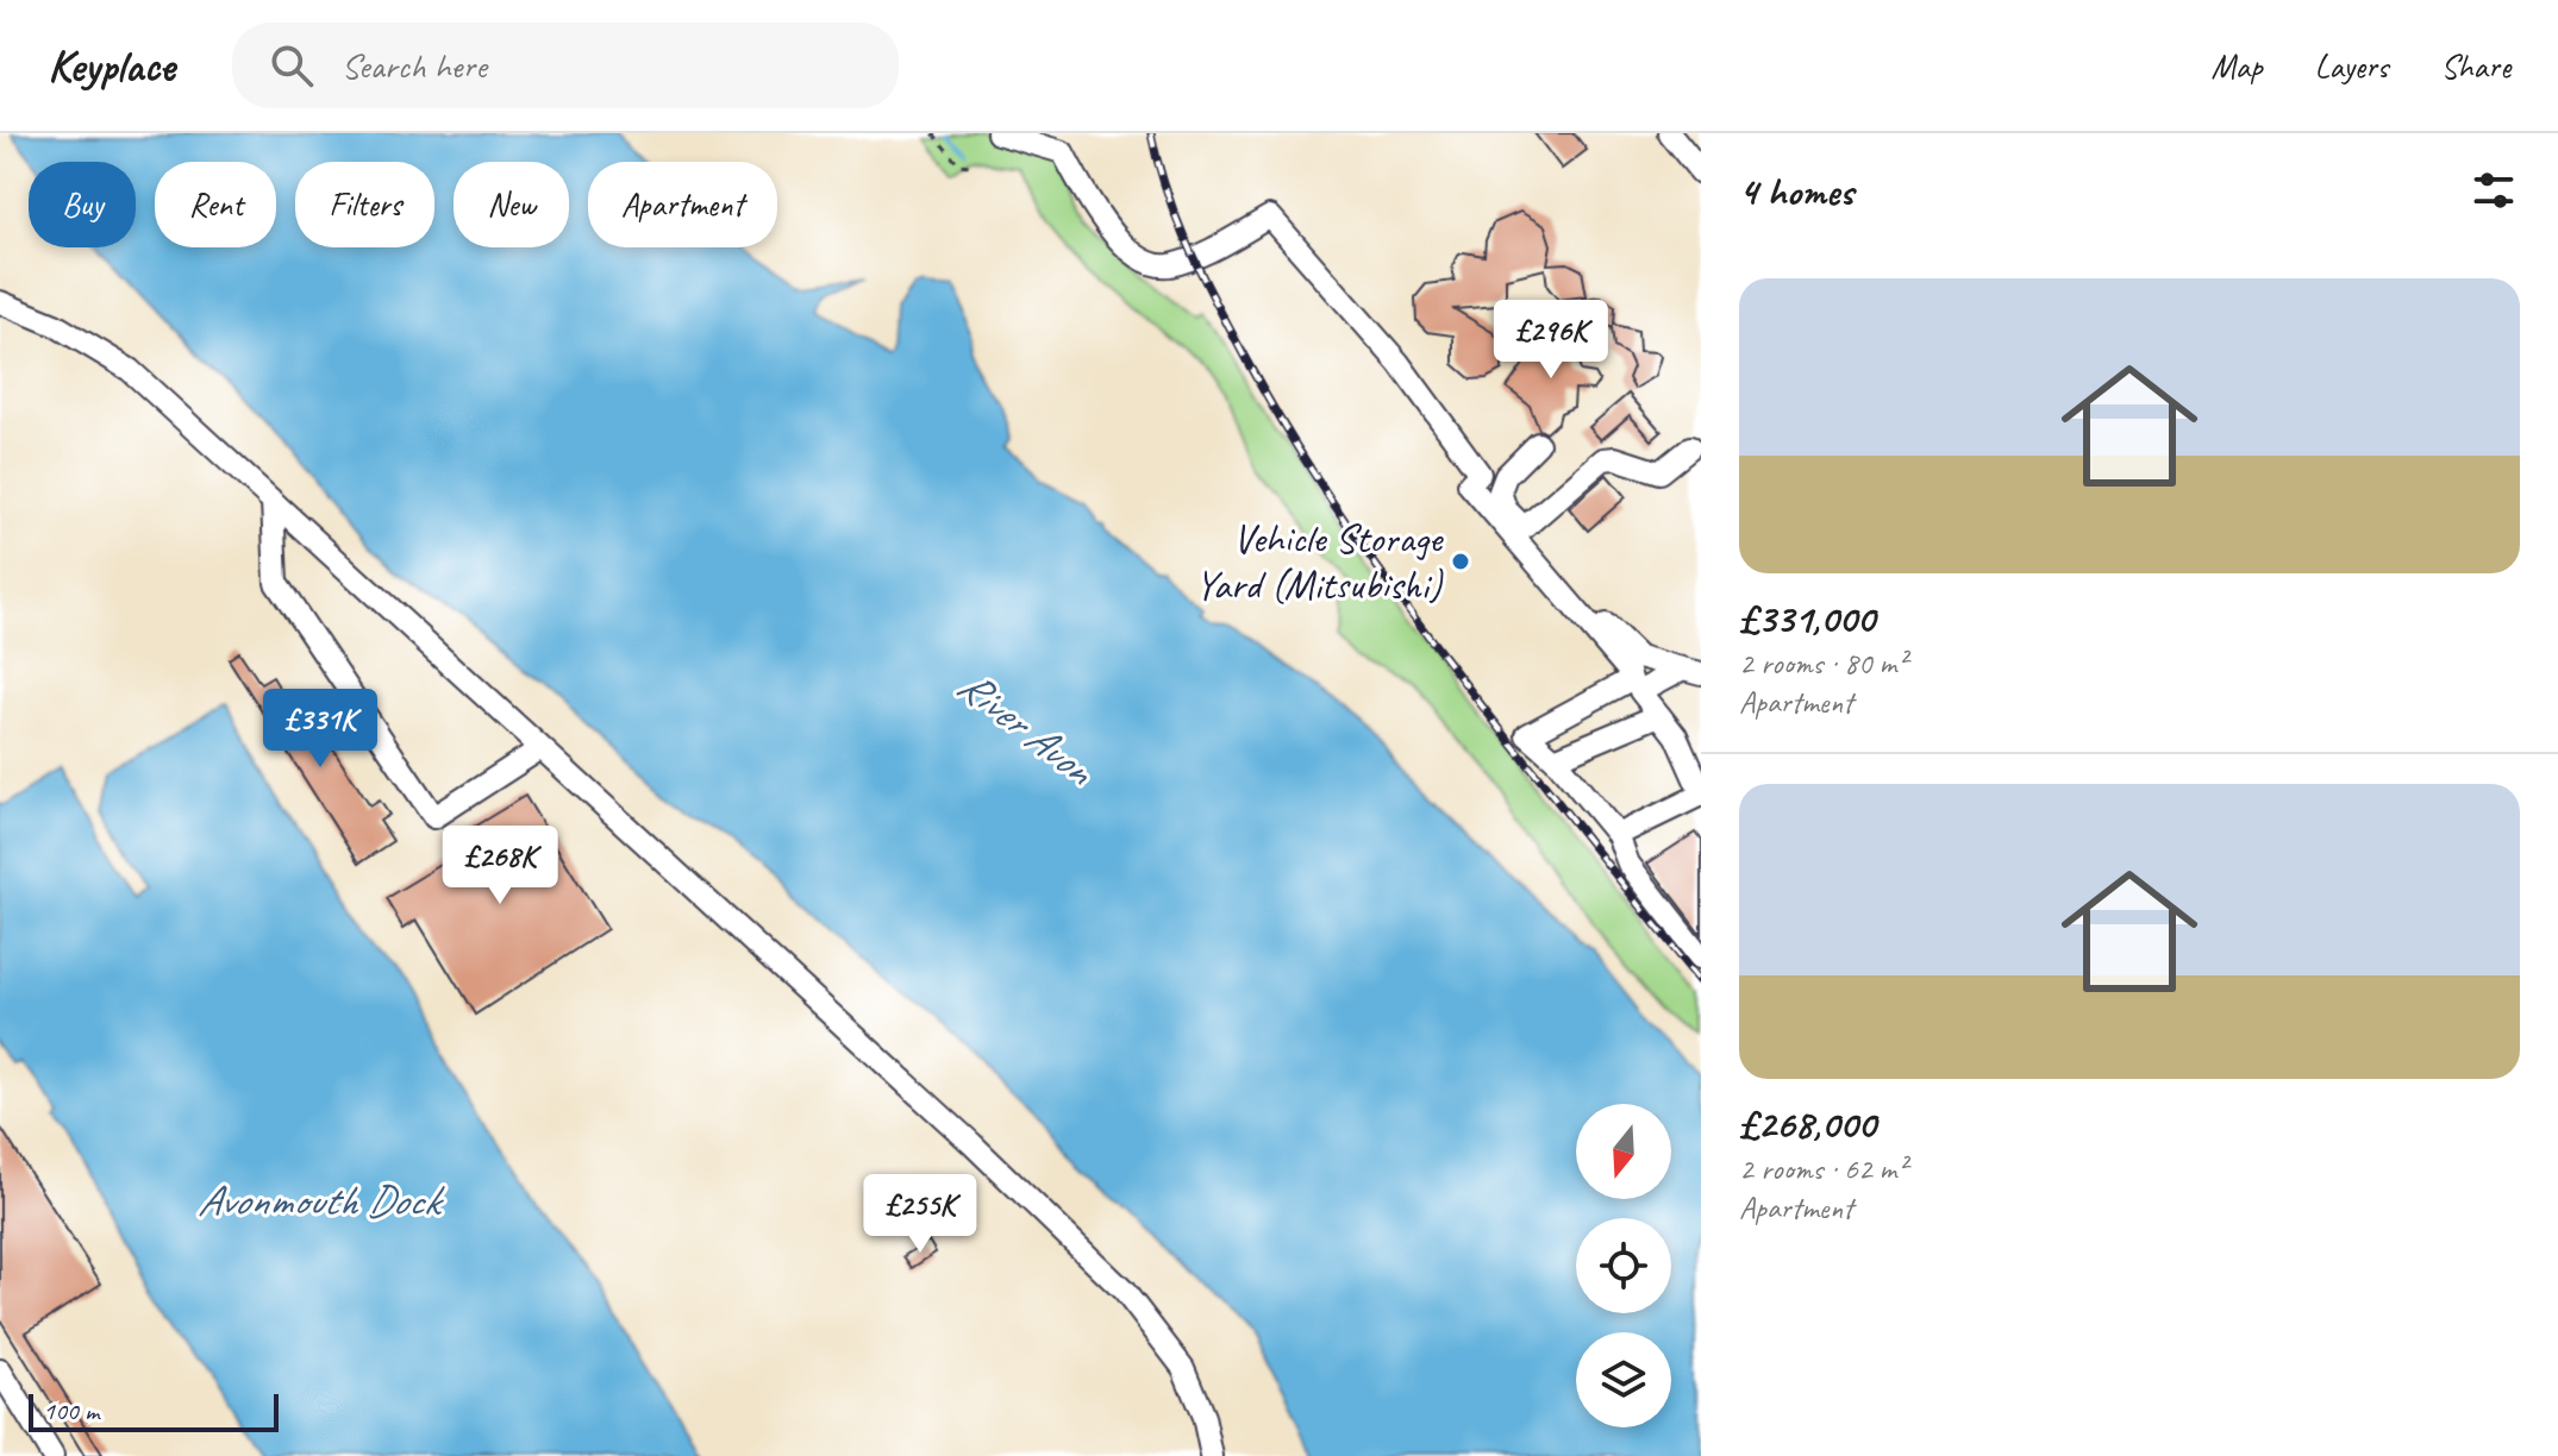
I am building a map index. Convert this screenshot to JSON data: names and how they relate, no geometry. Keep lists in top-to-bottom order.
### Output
{
  "water": ["River Avon", "Avonmouth Dock"],
  "places": ["Vehicle Storage Yard (Mitsubishi)"],
  "scale_bar": "100 m",
  "north": "bottom",
  "page": {
    "header": "Keyplace",
    "search": "Search here",
    "nav": ["Map", "Layers", "Share"],
    "heading": "4 homes",
    "chip": [
      "Buy",
      "Rent",
      "Filters",
      "New",
      "Apartment"
    ],
    "list": [
      {
        "name": "£331,000",
        "note": "2 rooms · 80 m² · Apartment"
      },
      {
        "name": "£268,000",
        "note": "2 rooms · 62 m² · Apartment"
      }
    ],
    "price": [
      "£296K",
      "£331K",
      "£268K",
      "£255K"
    ],
    "scale": "100 m"
  }
}
